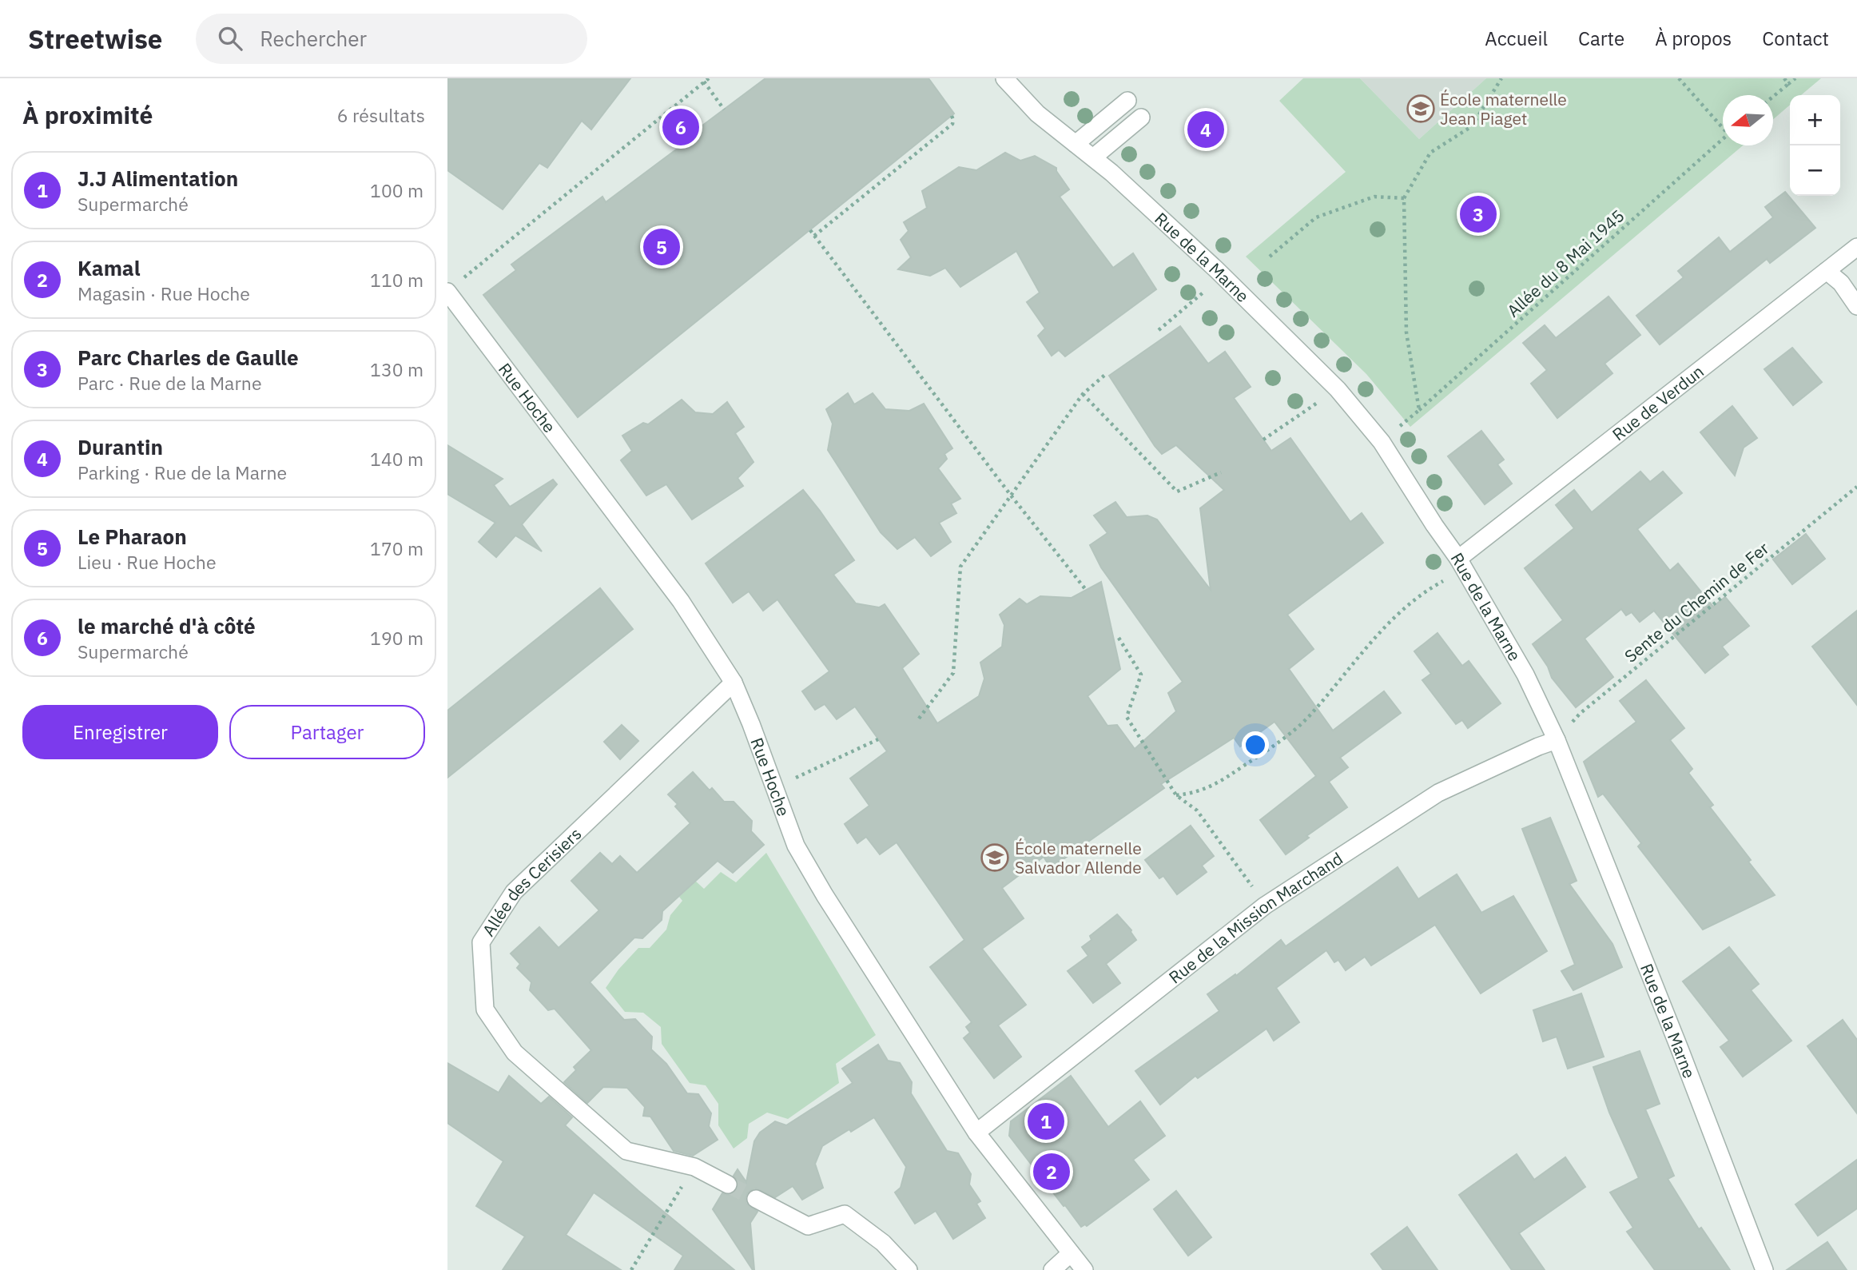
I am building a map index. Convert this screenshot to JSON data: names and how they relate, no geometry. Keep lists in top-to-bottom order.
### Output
{
  "streets": {
    "street": [
      "Rue de la Marne",
      "Rue Hoche",
      "Rue de Verdun",
      "Allée des Cerisiers",
      "Rue de la Mission Marchand"
    ],
    "path": ["Allée du 8 Mai 1945", "Sente du Chemin de Fer"]
  },
  "crossings": [
    ["Rue de la Marne", "Allée du 8 Mai 1945"],
    ["Rue de la Marne", "Rue de Verdun"],
    ["Rue de la Marne", "Sente du Chemin de Fer"],
    ["Rue de la Marne", "Rue de la Mission Marchand"],
    ["Rue Hoche", "Allée des Cerisiers"],
    ["Rue Hoche", "Rue de la Mission Marchand"],
    ["Sente du Chemin de Fer", "Rue de la Mission Marchand"]
  ],
  "places": {
    "school or university": ["École maternelle Jean Piaget", "École maternelle Salvador Allende"]
  },
  "north": "left",
  "page": {
    "header": "Streetwise",
    "search": "Rechercher",
    "nav": [
      "Accueil",
      "Carte",
      "À propos",
      "Contact"
    ],
    "heading": ["À proximité", "6 résultats"],
    "map_buttons": ["+", "−"],
    "pins": [
      "6",
      "4",
      "3",
      "5",
      "1",
      "2"
    ],
    "list": [
      {
        "mark": "1",
        "name": "J.J Alimentation",
        "note": "Supermarché",
        "value": "100 m"
      },
      {
        "mark": "2",
        "name": "Kamal",
        "note": "Magasin · Rue Hoche",
        "value": "110 m"
      },
      {
        "mark": "3",
        "name": "Parc Charles de Gaulle",
        "note": "Parc · Rue de la Marne",
        "value": "130 m"
      },
      {
        "mark": "4",
        "name": "Durantin",
        "note": "Parking · Rue de la Marne",
        "value": "140 m"
      },
      {
        "mark": "5",
        "name": "Le Pharaon",
        "note": "Lieu · Rue Hoche",
        "value": "170 m"
      },
      {
        "mark": "6",
        "name": "le marché d'à côté",
        "note": "Supermarché",
        "value": "190 m"
      }
    ],
    "buttons": ["Enregistrer", "Partager"]
  }
}
